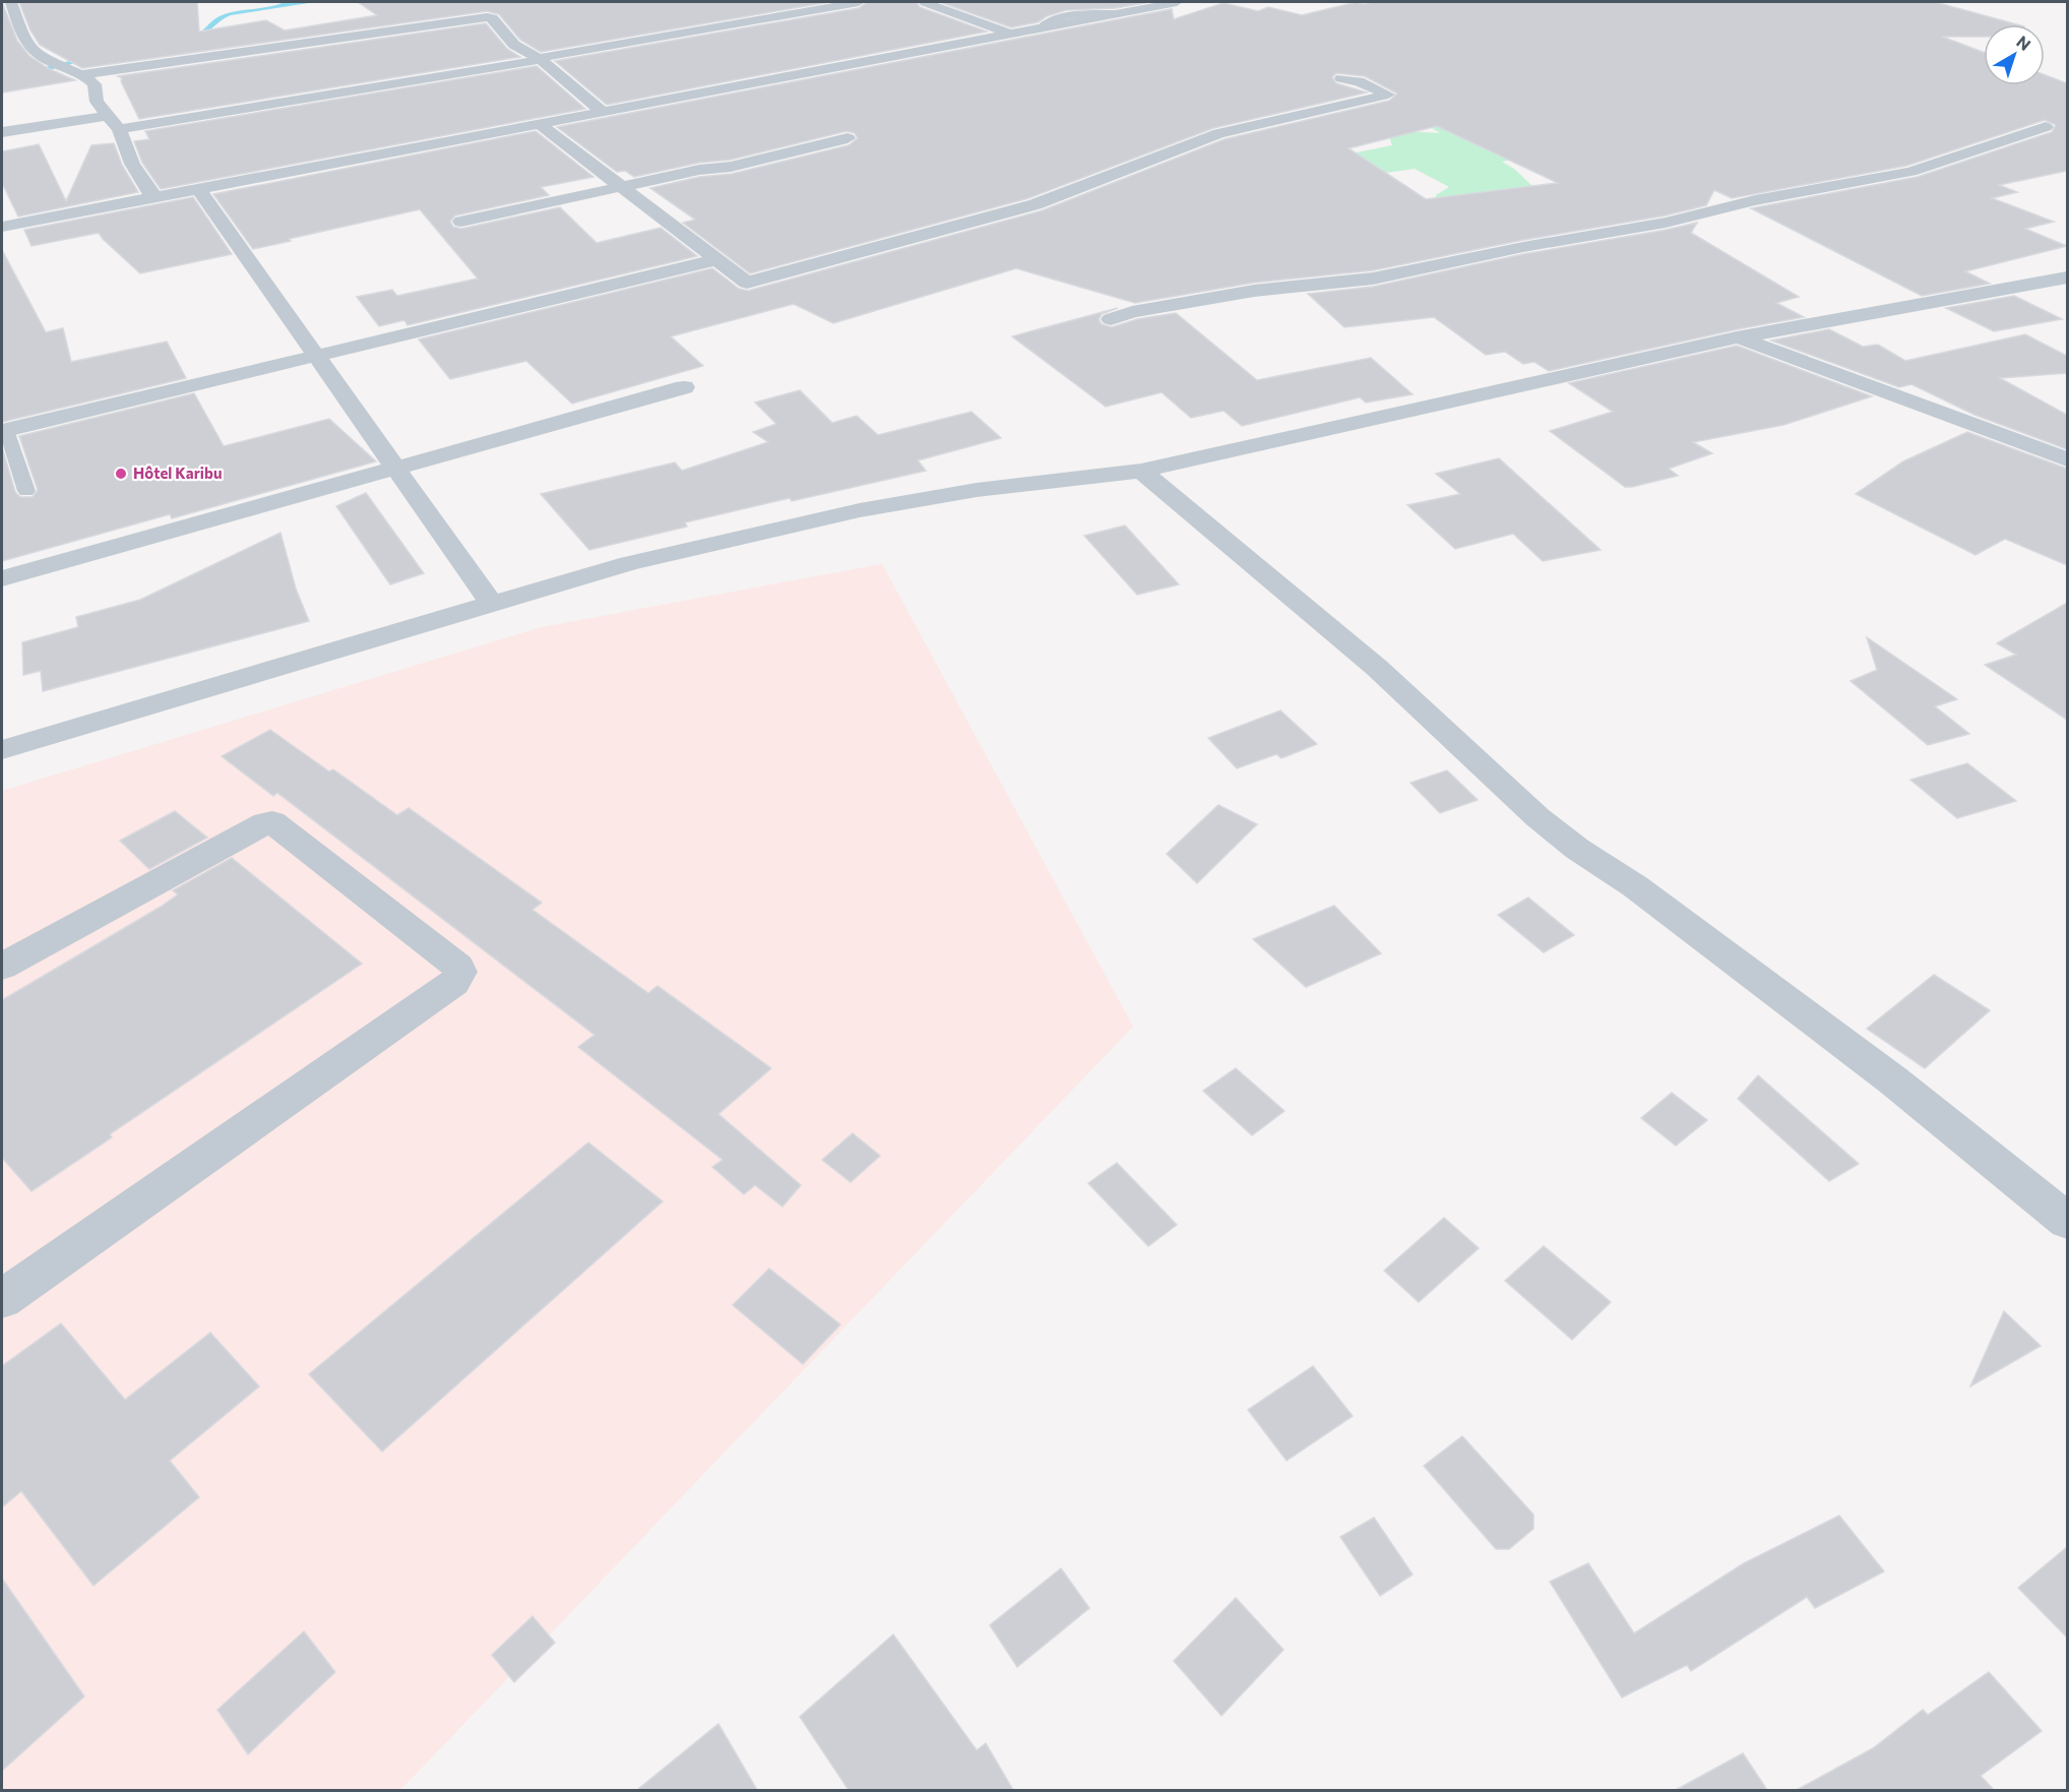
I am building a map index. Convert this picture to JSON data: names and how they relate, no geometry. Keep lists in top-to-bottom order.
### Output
{
  "places": ["Hôtel Karibu"],
  "north": "top right"
}
